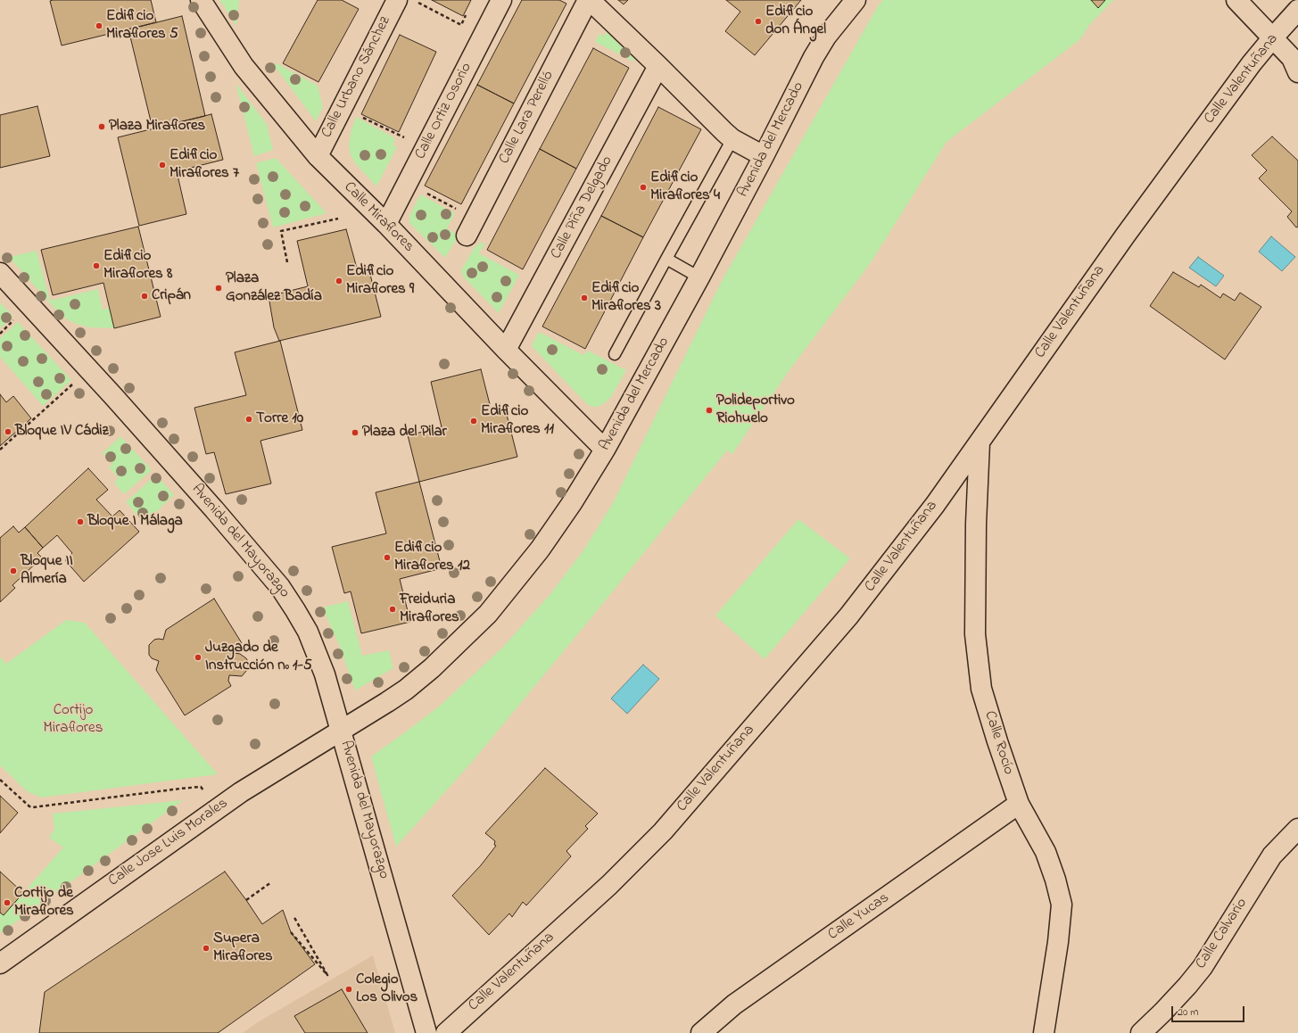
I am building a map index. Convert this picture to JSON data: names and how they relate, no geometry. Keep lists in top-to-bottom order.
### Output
{
  "streets": {
    "street": [
      "Calle Urbano Sánchez",
      "Calle Valentuñana",
      "Calle Ortiz Osorio",
      "Calle Lara Perelló",
      "Avenida del Mercado",
      "Calle Piña Delgado",
      "Calle Miraflores",
      "Avenida del Mayorazgo",
      "Calle Rocío",
      "Calle Jose Luis Morales",
      "Calle Yucas",
      "Calle Calvario"
    ]
  },
  "crossings": [
    ["Calle Urbano Sánchez", "Calle Miraflores"],
    ["Calle Valentuñana", "Calle Rocío"],
    ["Calle Ortiz Osorio", "Calle Miraflores"],
    ["Avenida del Mercado", "Calle Miraflores"],
    ["Avenida del Mercado", "Avenida del Mayorazgo"],
    ["Avenida del Mercado", "Calle Jose Luis Morales"],
    ["Calle Piña Delgado", "Calle Miraflores"],
    ["Avenida del Mayorazgo", "Calle Jose Luis Morales"],
    ["Calle Rocío", "Calle Yucas"]
  ],
  "parks": ["Cortijo Miraflores"],
  "places": [
    "Edificio don Ángel",
    "Edificio Miraflores 5",
    "Plaza Miraflores",
    "Edificio Miraflores 7",
    "Edificio Miraflores 4",
    "Edificio Miraflores 8",
    "Edificio Miraflores 9",
    "Plaza González Badía",
    "Cripán",
    "Edificio Miraflores 3",
    "Polideportivo Riohuelo",
    "Torre 10",
    "Edificio Miraflores 11",
    "Bloque IV Cádiz",
    "Plaza del Pilar",
    "Bloque I Málaga",
    "Edificio Miraflores 12",
    "Bloque II Almería",
    "Freiduria Miraflores",
    "Juzgado de Instrucción nº 1-5",
    "Cortijo de Miraflores",
    "Supera Miraflores",
    "Colegio Los Olivos"
  ],
  "scale_bar": "20 m"
}
